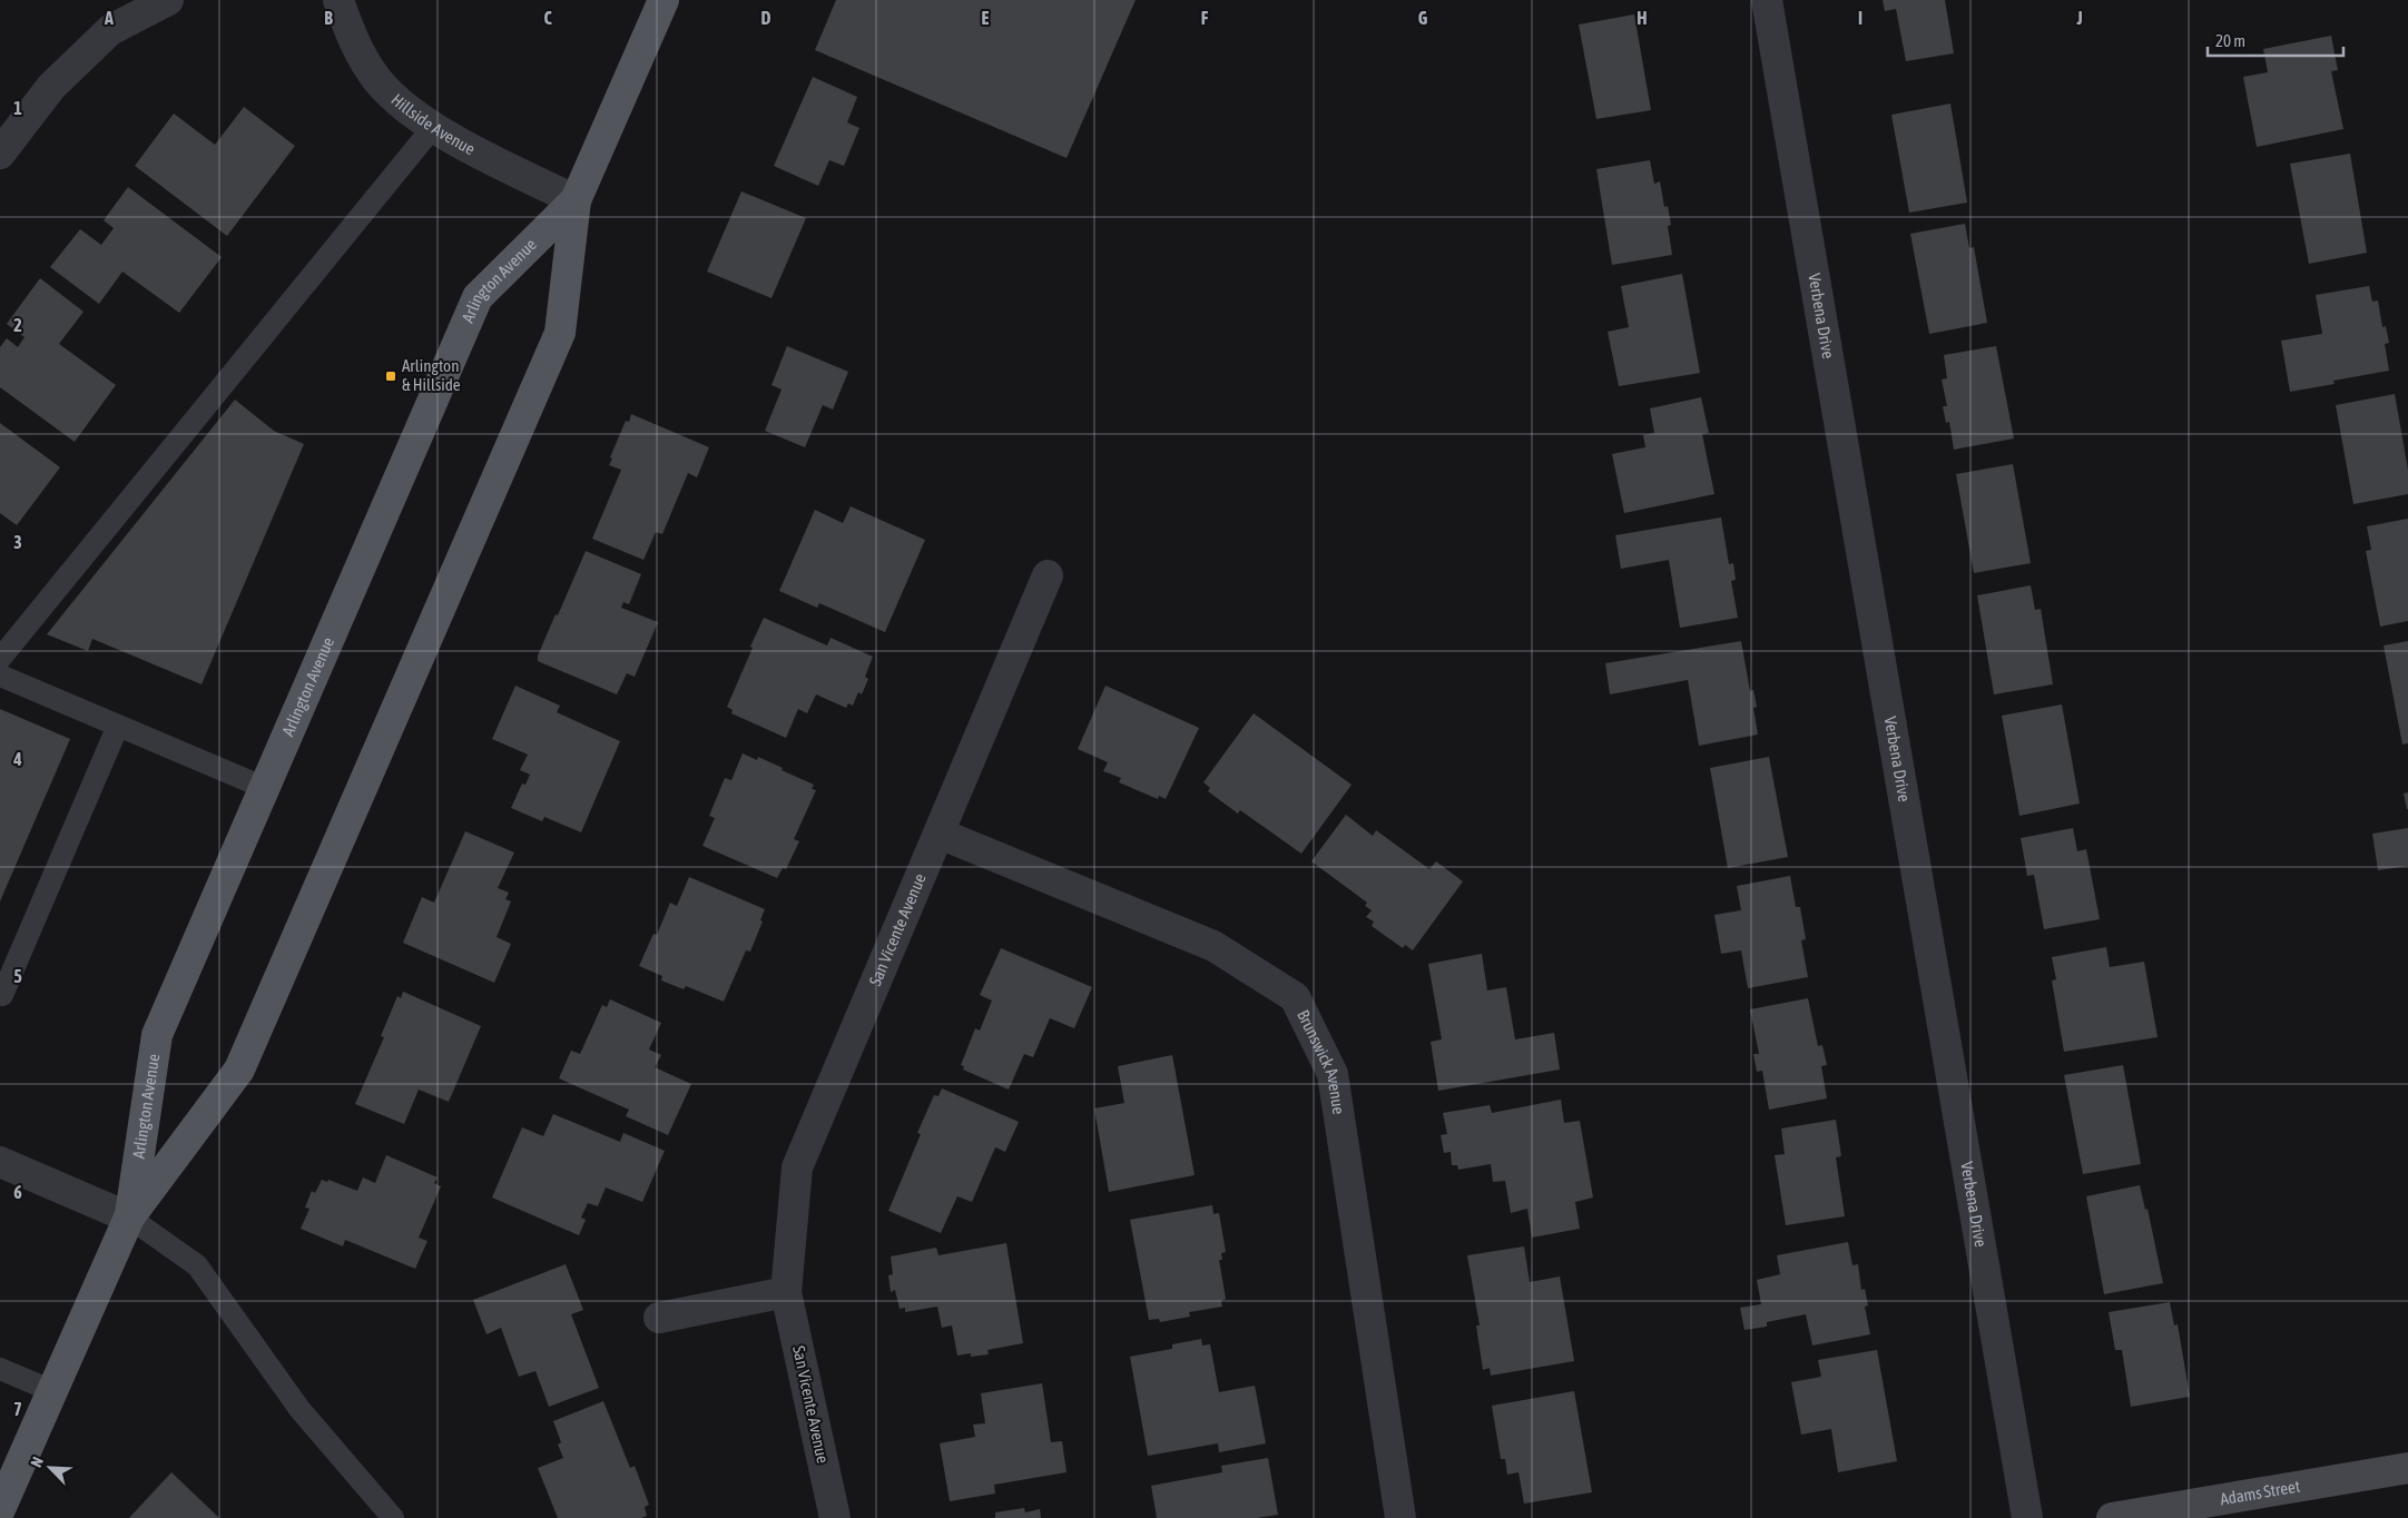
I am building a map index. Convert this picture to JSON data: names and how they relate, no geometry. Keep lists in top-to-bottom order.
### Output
{
  "streets": {
    "main road": ["Arlington Avenue", "Adams Street"],
    "street": [
      "Hillside Avenue",
      "Verbena Drive",
      "San Vicente Avenue",
      "Brunswick Avenue"
    ]
  },
  "crossings": [
    ["Hillside Avenue", "Arlington Avenue"],
    ["San Vicente Avenue", "Brunswick Avenue"]
  ],
  "places": {
    "transit": ["Arlington & Hillside"]
  },
  "scale_bar": "20 m",
  "north": "top left",
  "grid": {
    "columns": [
      "A",
      "B",
      "C",
      "D",
      "E",
      "F",
      "G",
      "H",
      "I",
      "J"
    ],
    "rows": [
      "1",
      "2",
      "3",
      "4",
      "5",
      "6",
      "7"
    ]
  }
}
